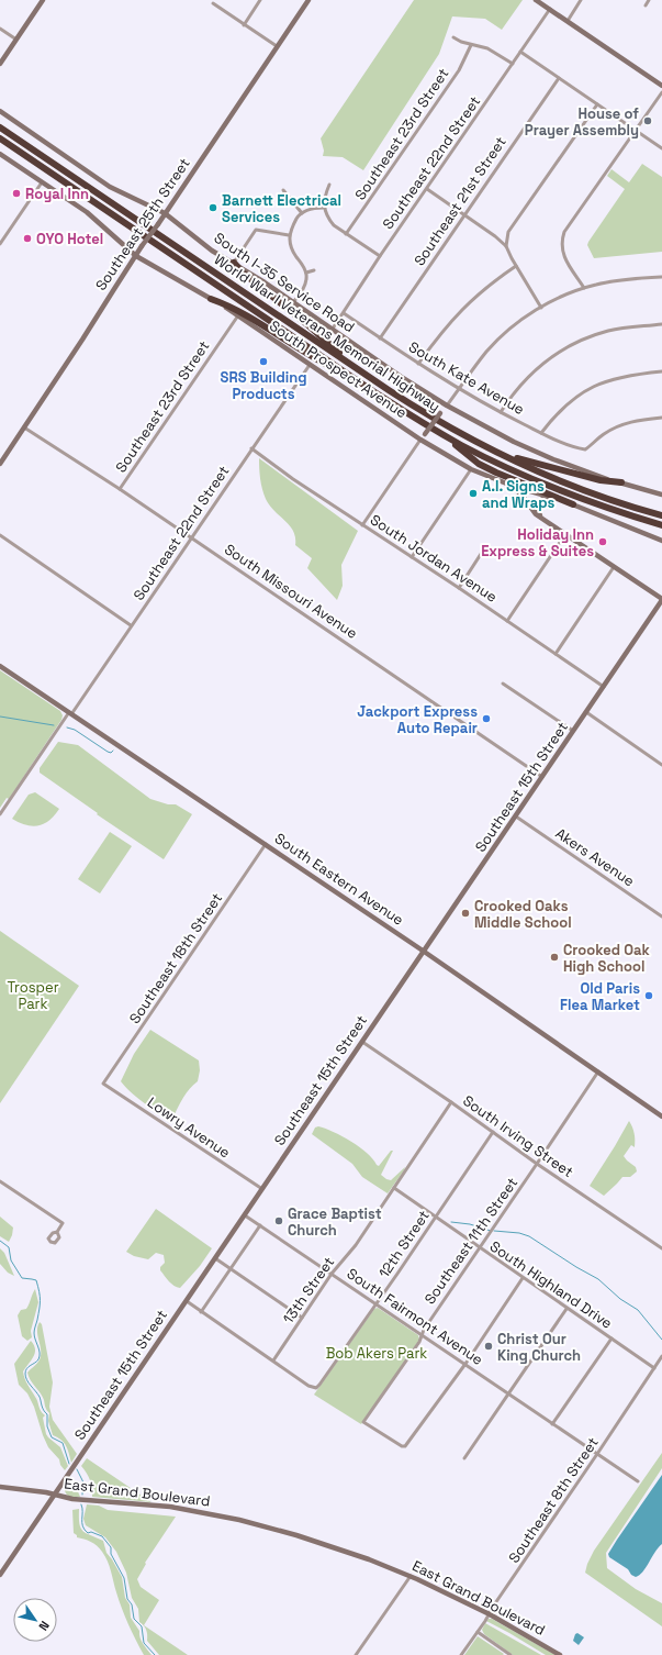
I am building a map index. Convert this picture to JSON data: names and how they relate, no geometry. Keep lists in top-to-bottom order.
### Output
{
  "streets": {
    "highway": ["World War I Veterans Memorial Highway"],
    "main road": [
      "Southeast 25th Street",
      "South I-35 Service Road",
      "South Prospect Avenue",
      "Southeast 15th Street",
      "South Eastern Avenue",
      "East Grand Boulevard"
    ],
    "street": [
      "Southeast 23rd Street",
      "Southeast 22nd Street",
      "Southeast 21st Street",
      "South Kate Avenue",
      "South Jordan Avenue",
      "South Missouri Avenue",
      "Akers Avenue",
      "Southeast 18th Street",
      "Lowry Avenue",
      "South Irving Street",
      "Southeast 11th Street",
      "12th Street",
      "South Highland Drive",
      "13th Street",
      "South Fairmont Avenue",
      "Southeast 8th Street"
    ]
  },
  "crossings": [
    ["Southeast 23rd Street", "South Prospect Avenue"],
    ["Southeast 23rd Street", "South Missouri Avenue"],
    ["Southeast 22nd Street", "South I-35 Service Road"],
    ["Southeast 22nd Street", "South Prospect Avenue"],
    ["Southeast 22nd Street", "South Kate Avenue"],
    ["Southeast 22nd Street", "South Jordan Avenue"],
    ["Southeast 22nd Street", "South Missouri Avenue"],
    ["Southeast 22nd Street", "South Eastern Avenue"],
    ["Southeast 21st Street", "South Kate Avenue"],
    ["Southeast 25th Street", "South I-35 Service Road"],
    ["Southeast 25th Street", "South Prospect Avenue"],
    ["Southeast 25th Street", "South Missouri Avenue"],
    ["South Prospect Avenue", "Southeast 15th Street"],
    ["South Jordan Avenue", "Southeast 15th Street"],
    ["South Missouri Avenue", "Southeast 15th Street"],
    ["Southeast 15th Street", "Akers Avenue"],
    ["Southeast 15th Street", "South Eastern Avenue"],
    ["Southeast 15th Street", "Lowry Avenue"],
    ["Southeast 15th Street", "South Irving Street"],
    ["Southeast 15th Street", "South Fairmont Avenue"],
    ["Southeast 15th Street", "East Grand Boulevard"],
    ["South Eastern Avenue", "Southeast 18th Street"],
    ["South Eastern Avenue", "Southeast 11th Street"],
    ["Southeast 18th Street", "Lowry Avenue"],
    ["South Irving Street", "Southeast 11th Street"],
    ["South Irving Street", "12th Street"],
    ["South Irving Street", "13th Street"],
    ["Southeast 11th Street", "South Highland Drive"],
    ["Southeast 11th Street", "South Fairmont Avenue"],
    ["12th Street", "South Highland Drive"],
    ["12th Street", "13th Street"],
    ["12th Street", "South Fairmont Avenue"],
    ["South Highland Drive", "13th Street"],
    ["South Highland Drive", "Southeast 8th Street"],
    ["13th Street", "South Fairmont Avenue"],
    ["South Fairmont Avenue", "Southeast 8th Street"],
    ["East Grand Boulevard", "Southeast 8th Street"]
  ],
  "parks": ["Trosper Park", "Bob Akers Park"],
  "places": [
    "House of Prayer Assembly",
    "Royal Inn",
    "Barnett Electrical Services",
    "OYO Hotel",
    "SRS Building Products",
    "A.I. Signs and Wraps",
    "Holiday Inn Express & Suites",
    "Jackport Express Auto Repair",
    "Crooked Oaks Middle School",
    "Crooked Oak High School",
    "Old Paris Flea Market",
    "Grace Baptist Church",
    "Christ Our King Church"
  ],
  "north": "bottom right"
}
